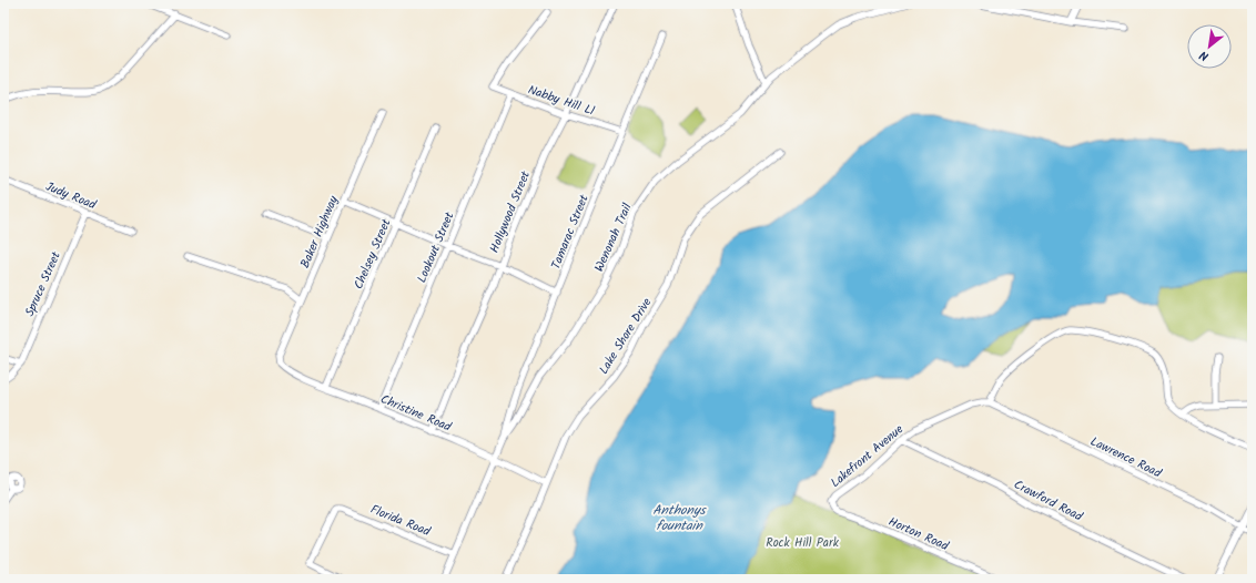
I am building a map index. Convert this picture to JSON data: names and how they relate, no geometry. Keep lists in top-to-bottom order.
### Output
{
  "streets": {
    "street": [
      "Nabby Hill Ll",
      "Judy Road",
      "Hollywood Street",
      "Baker Highway",
      "Tamarac Street",
      "Wenonah Trail",
      "Lookout Street",
      "Chelsey Street",
      "Spruce Street",
      "Lake Shore Drive",
      "Christine Road",
      "Lakefront Avenue",
      "Lawrence Road",
      "Crawford Road",
      "Florida Road",
      "Horton Road"
    ]
  },
  "crossings": [
    ["Nabby Hill Ll", "Hollywood Street"],
    ["Nabby Hill Ll", "Tamarac Street"],
    ["Nabby Hill Ll", "Lookout Street"],
    ["Judy Road", "Spruce Street"],
    ["Hollywood Street", "Christine Road"],
    ["Baker Highway", "Christine Road"],
    ["Tamarac Street", "Wenonah Trail"],
    ["Wenonah Trail", "Christine Road"],
    ["Wenonah Trail", "Florida Road"],
    ["Lookout Street", "Christine Road"],
    ["Chelsey Street", "Christine Road"],
    ["Lake Shore Drive", "Christine Road"],
    ["Lakefront Avenue", "Lawrence Road"],
    ["Lakefront Avenue", "Crawford Road"],
    ["Lakefront Avenue", "Horton Road"]
  ],
  "water": ["Anthonys fountain"],
  "parks": ["Rock Hill Park"],
  "north": "bottom left"
}
